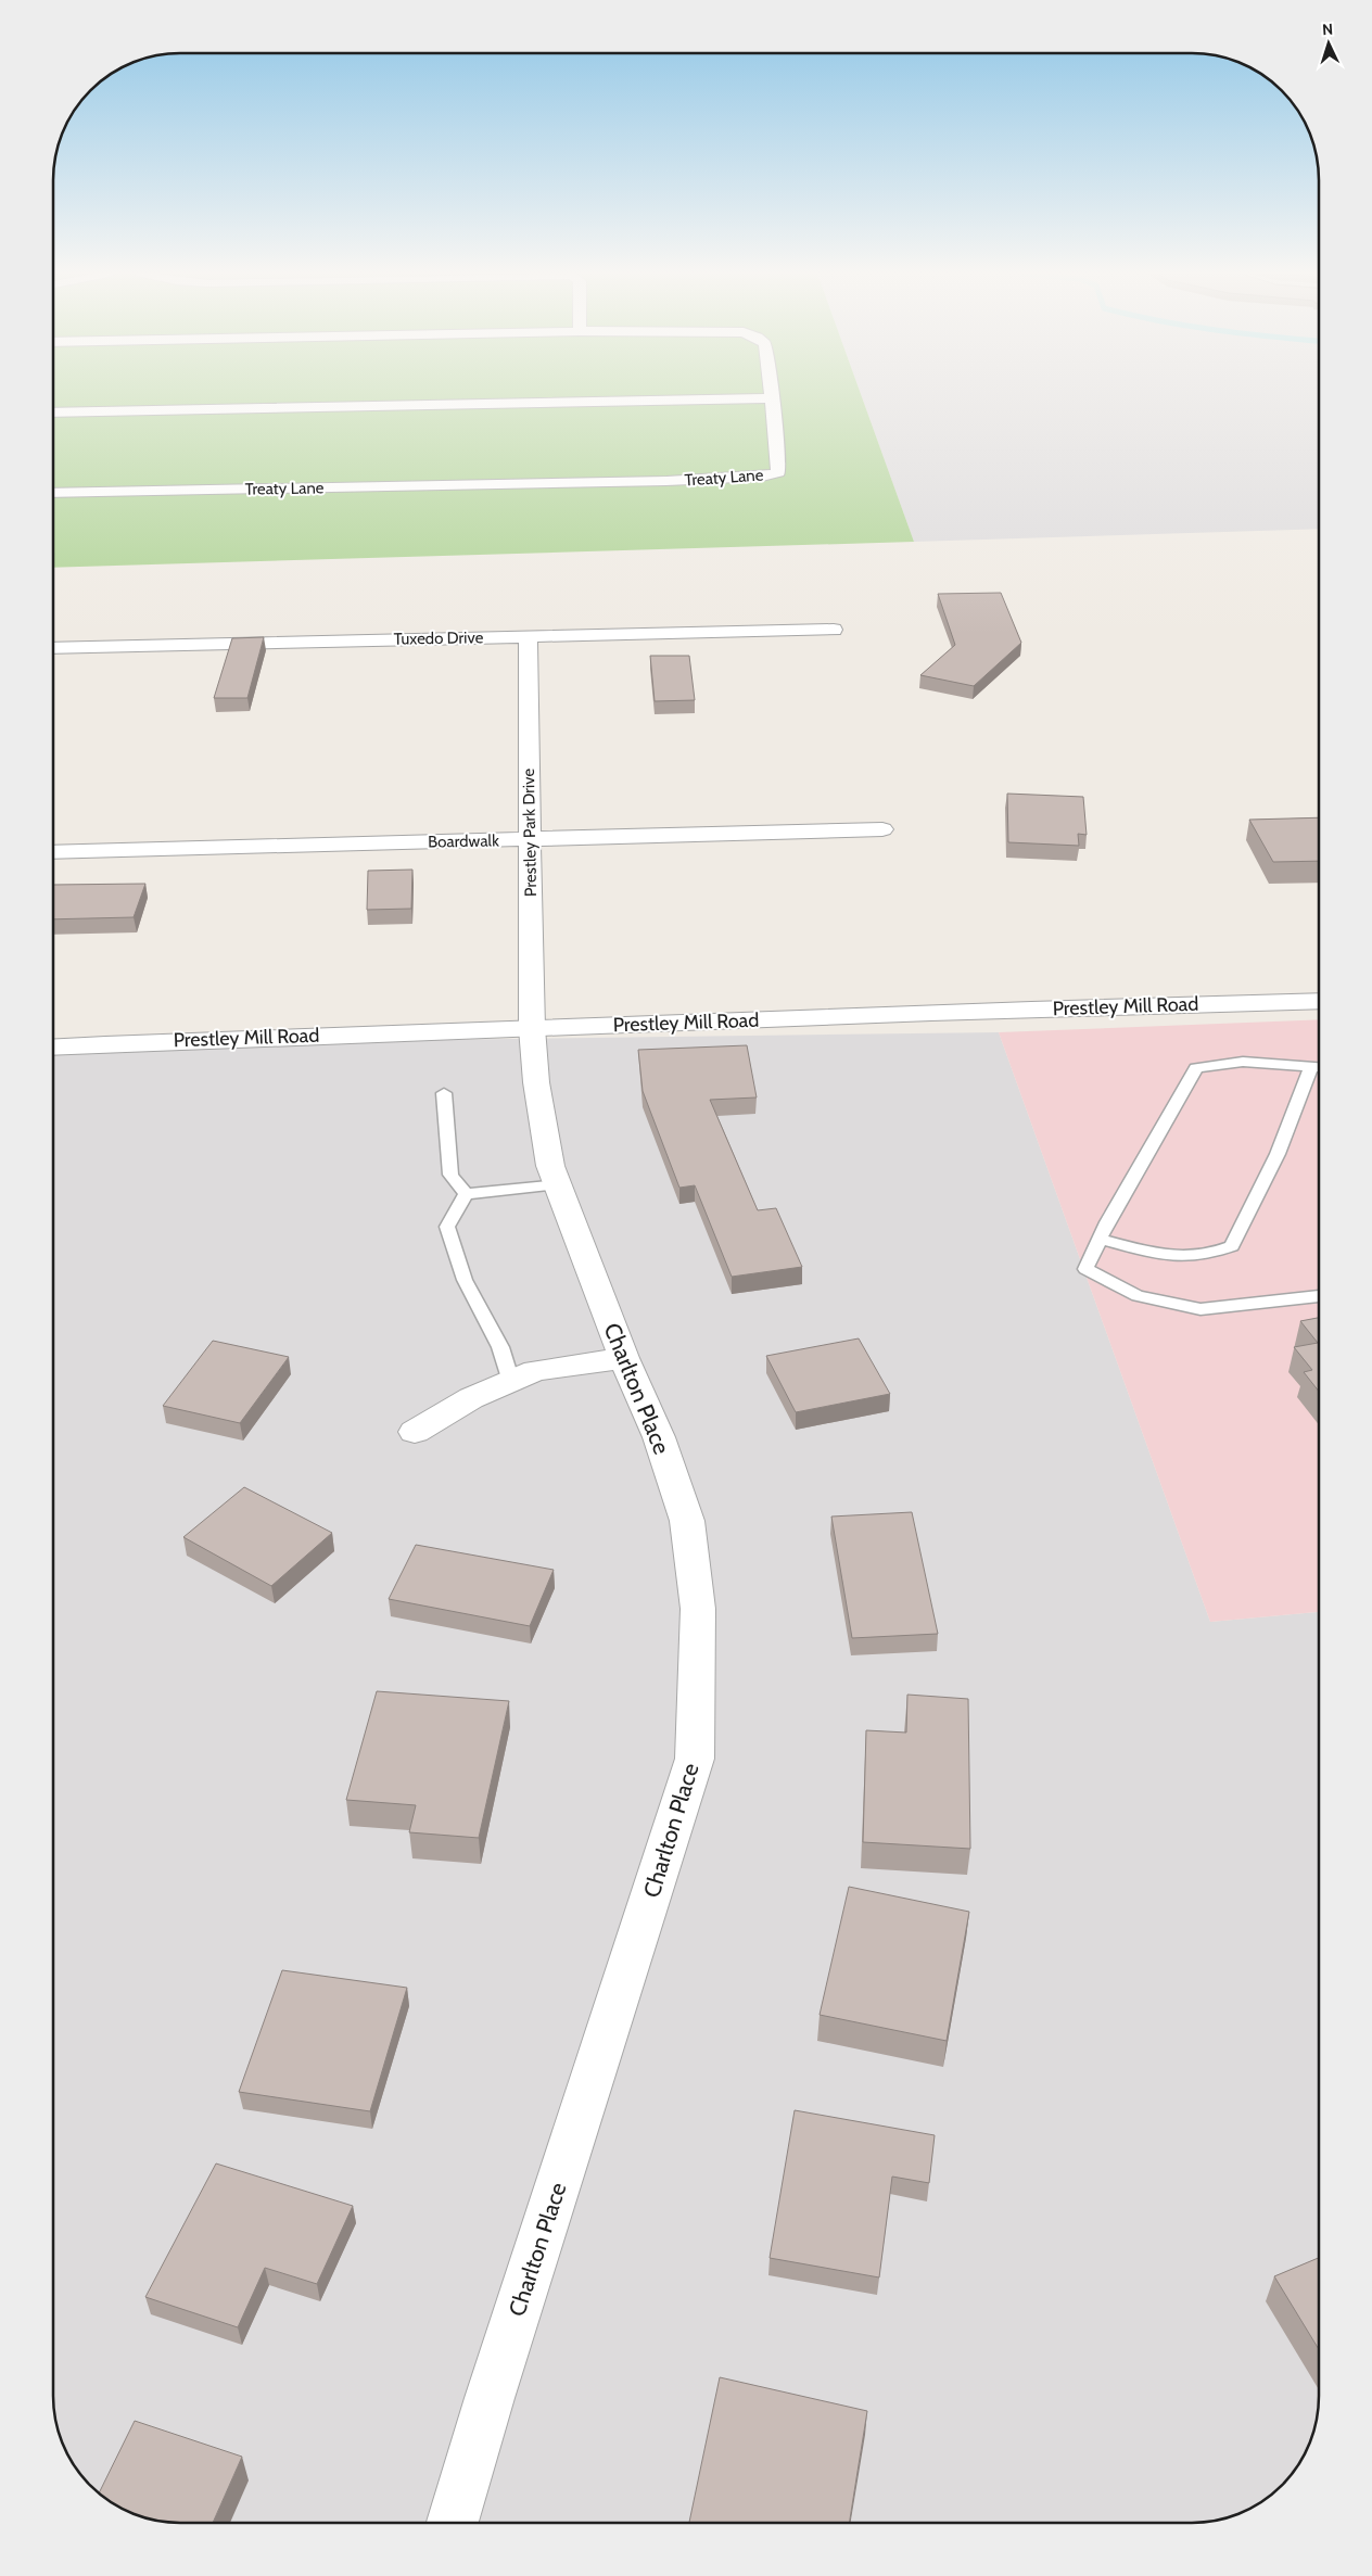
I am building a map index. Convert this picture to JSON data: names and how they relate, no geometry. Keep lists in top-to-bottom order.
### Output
{
  "streets": {
    "street": [
      "Treaty Lane",
      "Tuxedo Drive",
      "Prestley Park Drive",
      "Boardwalk",
      "Prestley Mill Road",
      "Charlton Place"
    ]
  },
  "crossings": [
    ["Tuxedo Drive", "Prestley Park Drive"],
    ["Prestley Park Drive", "Boardwalk"],
    ["Prestley Park Drive", "Prestley Mill Road"],
    ["Prestley Park Drive", "Charlton Place"],
    ["Prestley Mill Road", "Charlton Place"]
  ],
  "north": "top"
}
